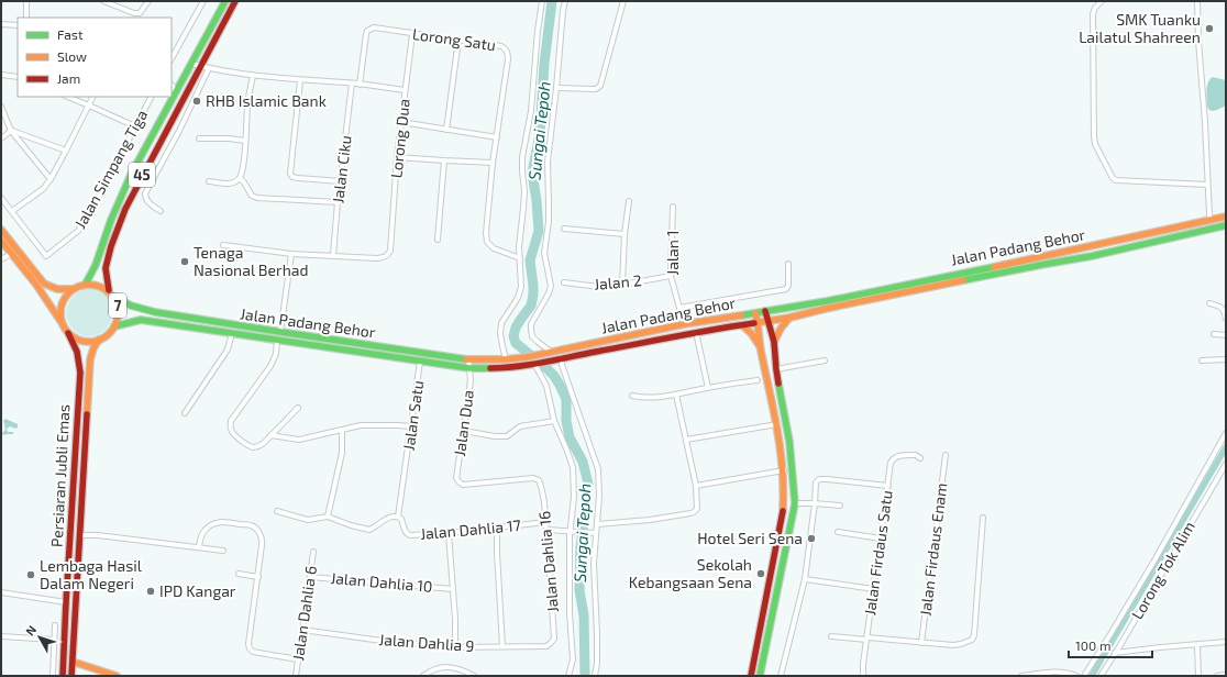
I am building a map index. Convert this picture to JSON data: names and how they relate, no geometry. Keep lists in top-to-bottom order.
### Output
{
  "streets": {
    "main road": [
      "45",
      "Jalan Padang Behor",
      "7",
      "Persiaran Jubli Emas"
    ],
    "street": [
      "Lorong Satu",
      "Lorong Dua",
      "Jalan Simpang Tiga",
      "Jalan Ciku",
      "Jalan 1",
      "Jalan 2",
      "Jalan Satu",
      "Jalan Dua",
      "Jalan Dahlia 17",
      "Jalan Firdaus Enam",
      "Jalan Firdaus Satu",
      "Jalan Dahlia 16",
      "Lorong Tok Alim",
      "Jalan Dahlia 10",
      "Jalan Dahlia 6",
      "Jalan Dahlia 9"
    ]
  },
  "crossings": [
    ["Lorong Satu", "Lorong Dua"],
    ["Lorong Dua", "Jalan Ciku"],
    ["45", "Jalan Padang Behor"],
    ["45", "7"],
    ["45", "Persiaran Jubli Emas"],
    ["Jalan Padang Behor", "Jalan 1"],
    ["Jalan Padang Behor", "7"],
    ["Jalan Padang Behor", "Jalan Satu"],
    ["Jalan Padang Behor", "Jalan Dua"],
    ["Jalan Padang Behor", "Persiaran Jubli Emas"],
    ["Jalan 1", "Jalan 2"],
    ["7", "Persiaran Jubli Emas"],
    ["Jalan Satu", "Jalan Dahlia 17"],
    ["Jalan Dua", "Jalan Dahlia 16"],
    ["Jalan Dahlia 17", "Jalan Dahlia 16"],
    ["Jalan Dahlia 16", "Jalan Dahlia 9"],
    ["Jalan Dahlia 10", "Jalan Dahlia 6"],
    ["Jalan Dahlia 6", "Jalan Dahlia 9"]
  ],
  "water": ["Sungai Tepoh"],
  "places": [
    "SMK Tuanku Lailatul Shahreen",
    "RHB Islamic Bank",
    "Tenaga Nasional Berhad",
    "Hotel Seri Sena",
    "Sekolah Kebangsaan Sena",
    "Lembaga Hasil Dalam Negeri",
    "IPD Kangar"
  ],
  "legend": ["Fast", "Slow", "Jam"],
  "scale_bar": "100 m",
  "north": "top left"
}
